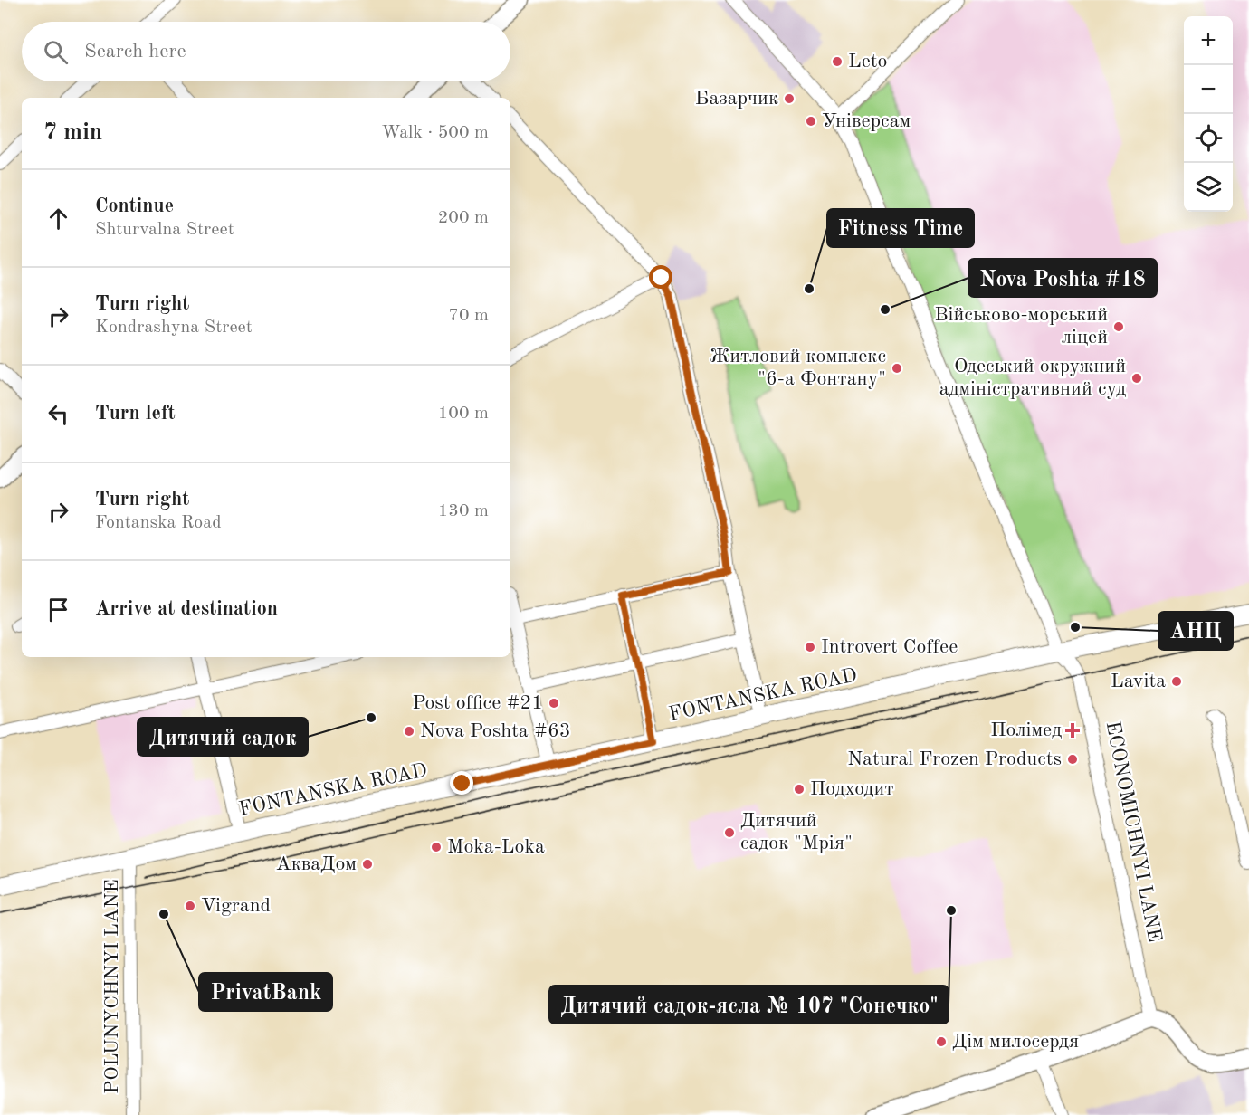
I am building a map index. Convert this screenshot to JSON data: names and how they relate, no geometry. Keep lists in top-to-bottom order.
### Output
{
  "streets": {
    "main road": ["FONTANSKA ROAD"],
    "street": ["ECONOMICHNYI LANE", "POLUNYCHNYI LANE"]
  },
  "crossings": [
    ["FONTANSKA ROAD", "ECONOMICHNYI LANE"],
    ["FONTANSKA ROAD", "POLUNYCHNYI LANE"]
  ],
  "places": {
    "other": [
      "Leto",
      "Базарчик",
      "Універсам",
      "Fitness Time",
      "Nova Poshta #18",
      "Військово-морський ліцей",
      "Житловий комплекс \"6-а Фонтану\"",
      "Одеський окружний адміністративний суд",
      "АНЦ",
      "Introvert Coffee",
      "Lavita",
      "Post office #21",
      "Дитячий садок",
      "Nova Poshta #63",
      "Natural Frozen Products",
      "Подходит",
      "Дитячий садок \"Мрія\"",
      "Moka-Loka",
      "АкваДом",
      "Vigrand",
      "Дитячий садок-ясла № 107 \"Сонечко\"",
      "PrivatBank",
      "Дім милосердя"
    ],
    "health": ["Полімед"]
  },
  "page": {
    "map_buttons": ["+", "−"],
    "search": "Search here",
    "heading": ["7 min", "Walk · 500 m"],
    "list": [
      ["Continue", "Shturvalna Street", "200 m"],
      ["Turn right", "Kondrashyna Street", "70 m"],
      ["Turn left", "100 m"],
      ["Turn right", "Fontanska Road", "130 m"],
      "Arrive at destination"
    ]
  }
}
